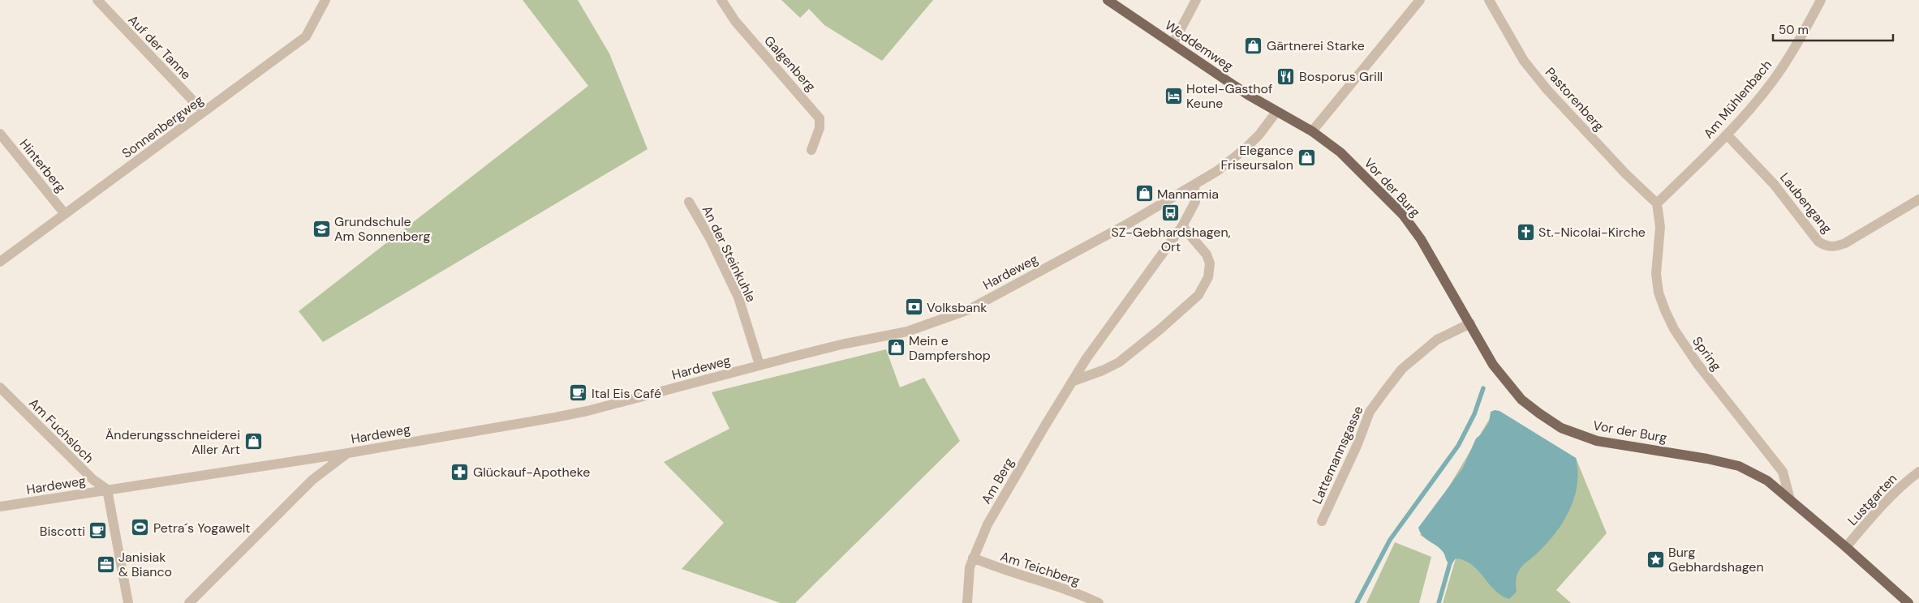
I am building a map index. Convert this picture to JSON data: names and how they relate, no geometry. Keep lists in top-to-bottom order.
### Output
{
  "streets": {
    "main road": ["Weddemweg", "Vor der Burg"],
    "street": [
      "Auf der Tanne",
      "Galgenberg",
      "Pastorenberg",
      "Am Mühlenbach",
      "Sonnenbergweg",
      "Hinterberg",
      "Laubengang",
      "An der Steinkuhle",
      "Hardeweg",
      "Spring",
      "Am Fuchsloch",
      "Lattemannsgasse",
      "Am Berg",
      "Lustgarten",
      "Am Teichberg"
    ]
  },
  "crossings": [
    ["Weddemweg", "Vor der Burg"],
    ["Weddemweg", "Hardeweg"],
    ["Auf der Tanne", "Sonnenbergweg"],
    ["Pastorenberg", "Am Mühlenbach"],
    ["Pastorenberg", "Spring"],
    ["Am Mühlenbach", "Laubengang"],
    ["Am Mühlenbach", "Spring"],
    ["Sonnenbergweg", "Hinterberg"],
    ["Vor der Burg", "Hardeweg"],
    ["Vor der Burg", "Spring"],
    ["Vor der Burg", "Lattemannsgasse"],
    ["Vor der Burg", "Lustgarten"],
    ["An der Steinkuhle", "Hardeweg"],
    ["Hardeweg", "Am Fuchsloch"],
    ["Hardeweg", "Am Berg"],
    ["Am Berg", "Am Teichberg"]
  ],
  "places": {
    "shop": [
      "Gärtnerei Starke",
      "Elegance Friseursalon",
      "Mannamia",
      "Mein e Dampfershop",
      "Änderungsschneiderei Aller Art"
    ],
    "restaurant": ["Bosporus Grill"],
    "hotel": ["Hotel-Gasthof Keune"],
    "bus stop": ["SZ-Gebhardshagen, Ort"],
    "school or university": ["Grundschule Am Sonnenberg"],
    "church": ["St.-Nicolai-Kirche"],
    "bank": ["Volksbank"],
    "cafe": ["Ital Eis Café", "Biscotti"],
    "pharmacy": ["Glückauf-Apotheke"],
    "sports": ["Petra´s Yogawelt"],
    "place": ["Burg Gebhardshagen"],
    "office": ["Janisiak & Bianco"]
  },
  "scale_bar": "50 m"
}
